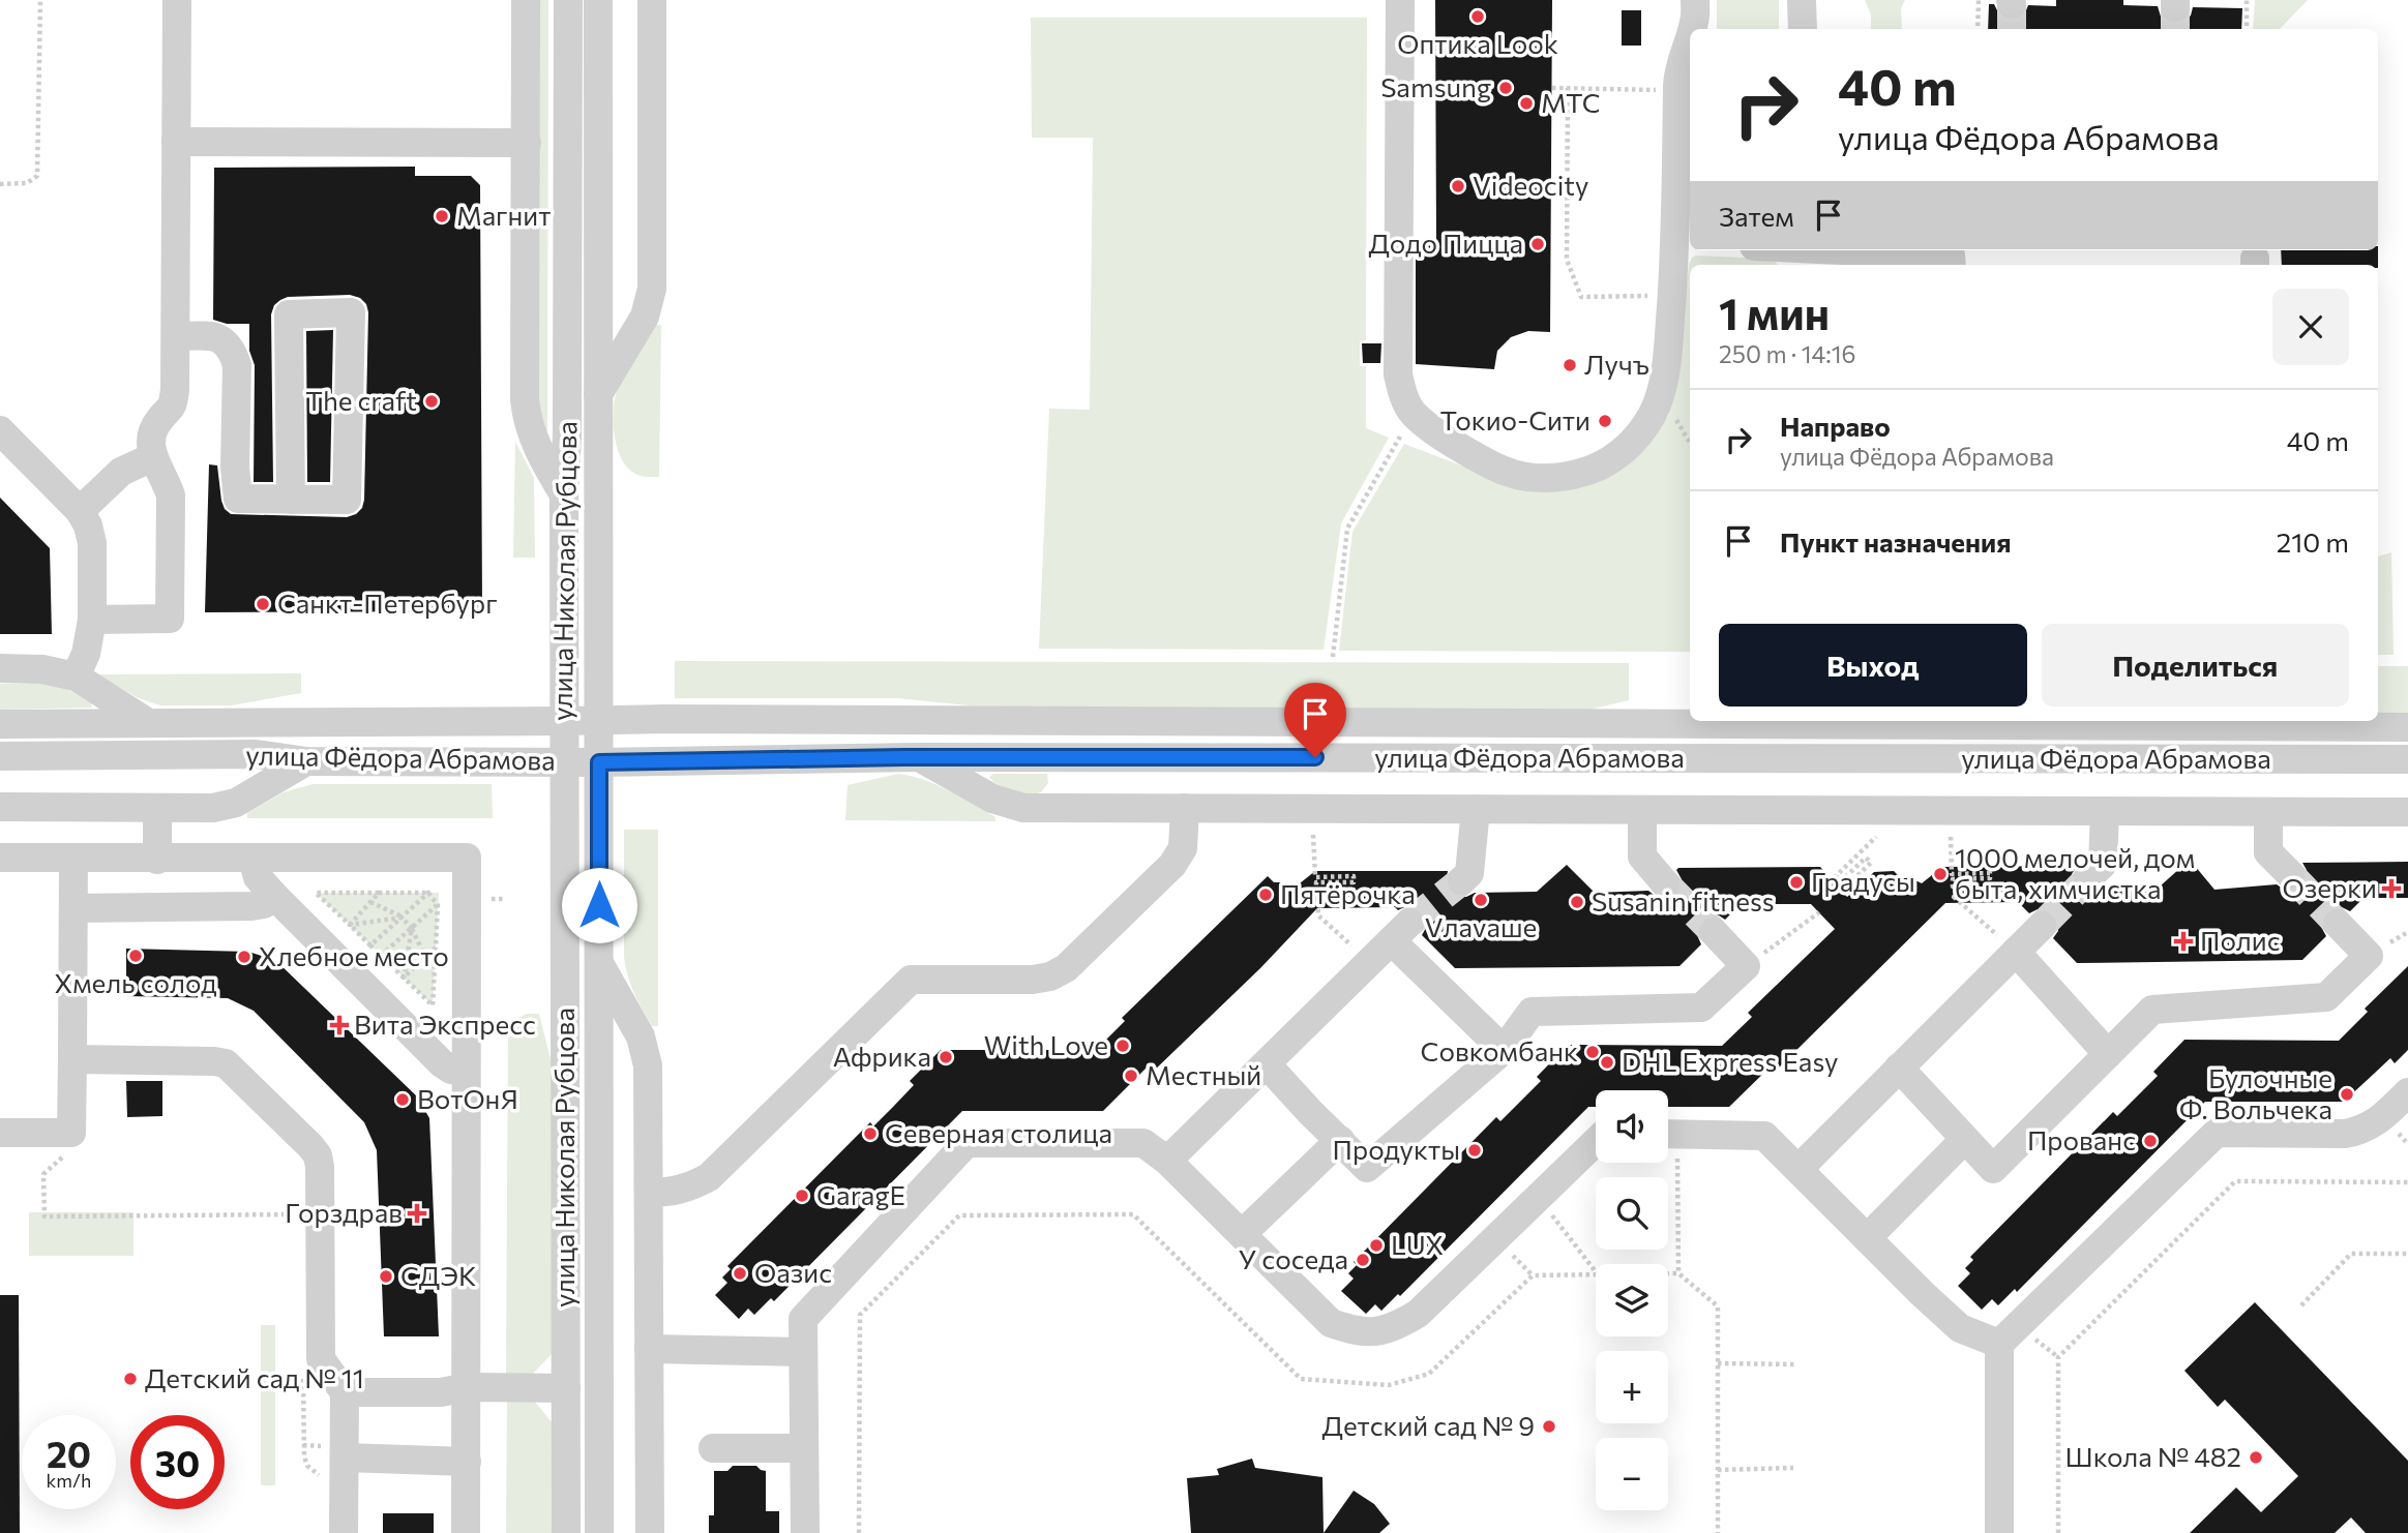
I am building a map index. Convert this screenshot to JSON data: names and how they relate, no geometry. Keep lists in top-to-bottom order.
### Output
{
  "streets": {
    "street": ["улица Николая Рубцова", "улица Фёдора Абрамова"]
  },
  "crossings": [
    ["улица Николая Рубцова", "улица Фёдора Абрамова"]
  ],
  "places": {
    "other": [
      "Оптика Look",
      "Samsung",
      "МТС",
      "Videocity",
      "Магнит",
      "Додо Пицца",
      "Лучъ",
      "The craft",
      "Токио-Сити",
      "Санкт-Петербург",
      "1000 мелочей, дом быта, химчистка",
      "Градусы",
      "Пятёрочка",
      "Vлаvаше",
      "Susanin fitness",
      "Хмель солод",
      "Хлебное место",
      "With Love",
      "Совкомбанк",
      "Африка",
      "DHL Express Easy",
      "Местный",
      "Булочные Ф. Вольчека",
      "ВотОнЯ",
      "Северная столица",
      "Прованс",
      "Продукты",
      "GaragE",
      "LUX",
      "У соседа",
      "Оазис",
      "СДЭК",
      "Детский сад № 11",
      "Детский сад № 9",
      "Школа № 482"
    ],
    "health": [
      "Озерки",
      "Полис",
      "Вита Экспресс",
      "Горздрав"
    ]
  },
  "page": {
    "turn": ["40 m", "улица Фёдора Абрамова"],
    "then": "Затем",
    "heading": ["1 мин", "250 m · 14:16"],
    "list": [
      {
        "name": "Направо",
        "note": "улица Фёдора Абрамова",
        "value": "40 m"
      },
      {
        "name": "Пункт назначения",
        "value": "210 m"
      }
    ],
    "buttons": ["Выход", "Поделиться"],
    "map_buttons": ["+", "−"],
    "speed": "20 km/h",
    "limit": "30"
  }
}
